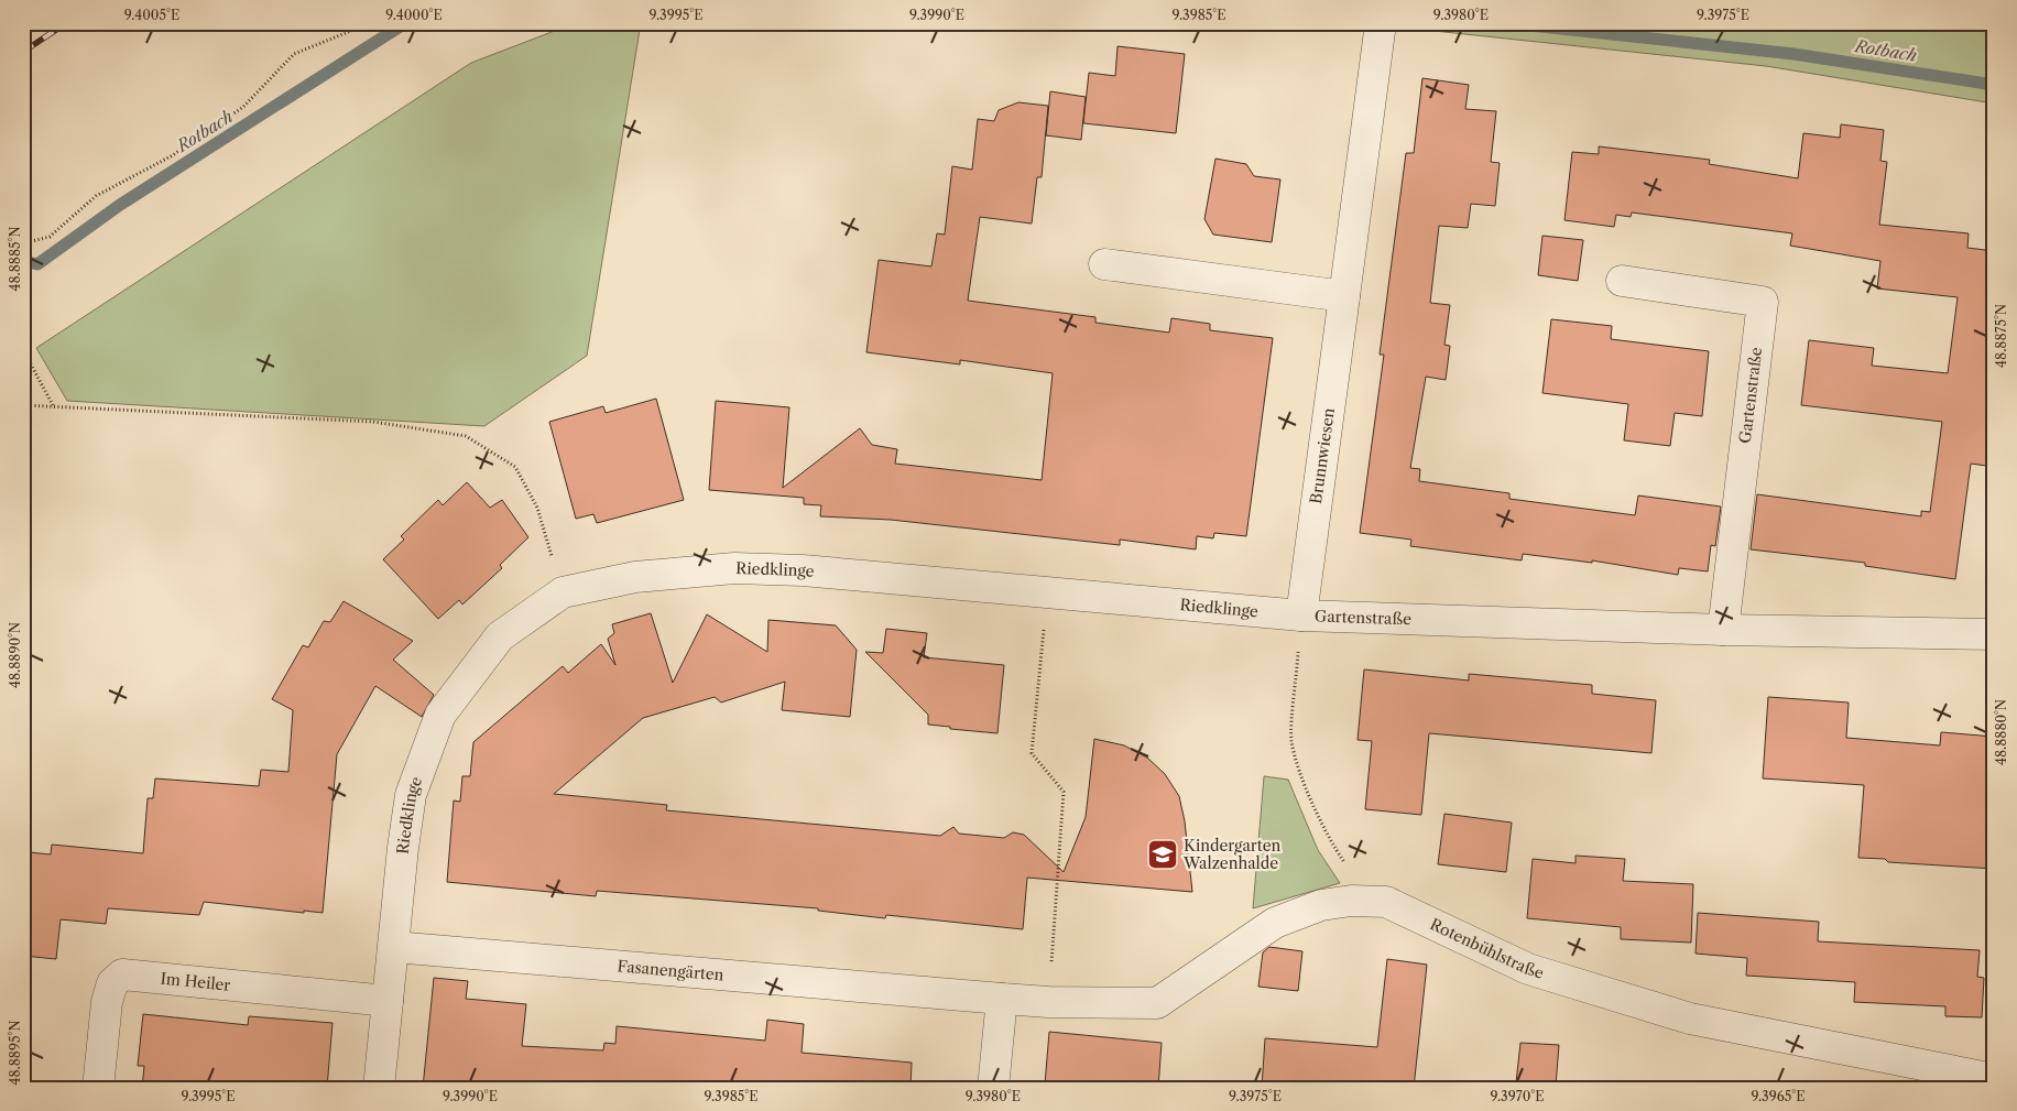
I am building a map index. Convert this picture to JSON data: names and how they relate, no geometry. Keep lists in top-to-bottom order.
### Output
{
  "streets": {
    "street": [
      "Gartenstraße",
      "Brunnwiesen",
      "Riedklinge",
      "Rotenbühlstraße",
      "Fasanengärten",
      "Im Heiler"
    ]
  },
  "crossings": [
    ["Gartenstraße", "Brunnwiesen"],
    ["Gartenstraße", "Riedklinge"],
    ["Brunnwiesen", "Riedklinge"],
    ["Riedklinge", "Fasanengärten"],
    ["Rotenbühlstraße", "Fasanengärten"]
  ],
  "water": ["Rotbach"],
  "places": {
    "school or university": ["Kindergarten Walzenhalde"]
  },
  "coordinates": [
    "9.4005°E",
    "9.4000°E",
    "9.3995°E",
    "9.3990°E",
    "9.3985°E",
    "9.3980°E",
    "9.3975°E",
    "48.8885°N",
    "48.8875°N",
    "48.8890°N",
    "48.8880°N",
    "48.8895°N",
    "9.3970°E",
    "9.3965°E"
  ]
}
